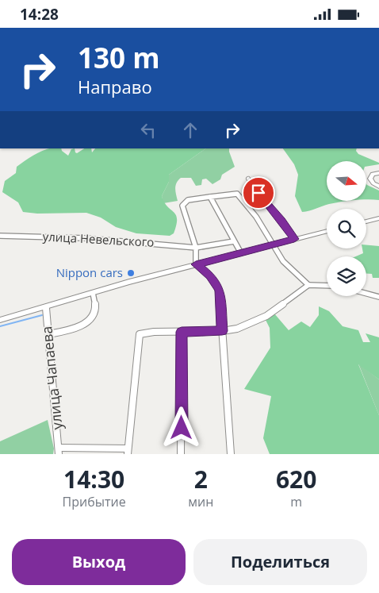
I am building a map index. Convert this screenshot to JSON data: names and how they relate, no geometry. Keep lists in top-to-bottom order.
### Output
{
  "streets": {
    "street": ["улица Невельского", "улица Чапаева"]
  },
  "places": ["Nippon cars"],
  "north": "right",
  "page": {
    "status": "14:28",
    "turn": ["130 m", "Направо"],
    "eta": [
      "14:30",
      "Прибытие",
      "2",
      "мин",
      "620",
      "m"
    ],
    "buttons": ["Выход", "Поделиться"]
  }
}
